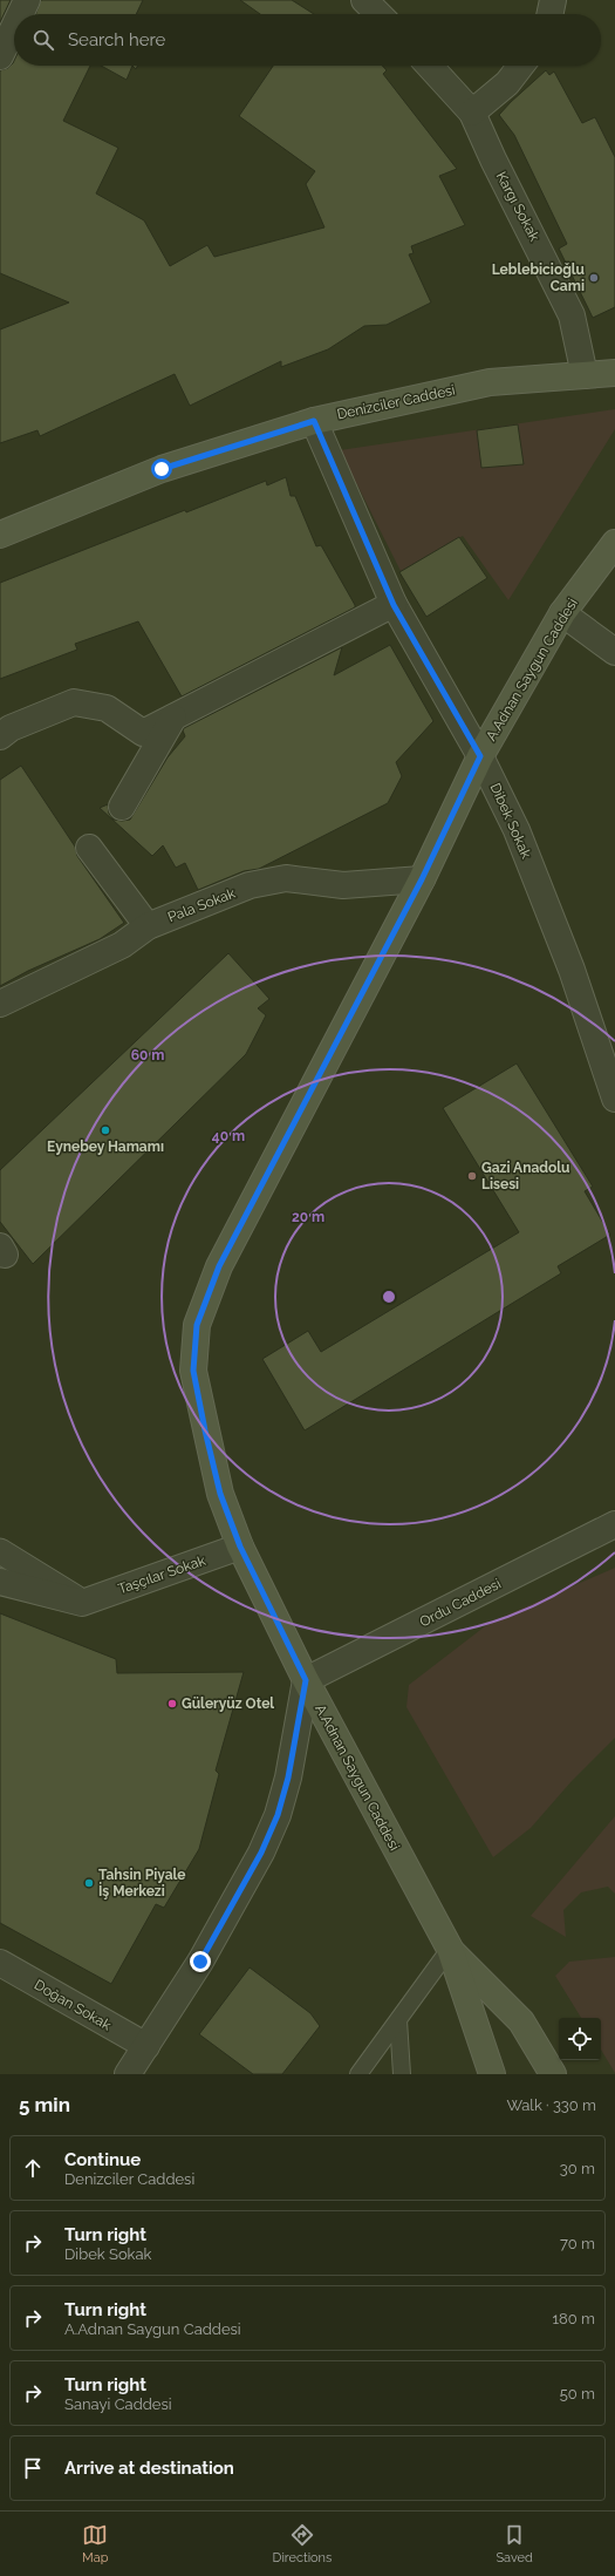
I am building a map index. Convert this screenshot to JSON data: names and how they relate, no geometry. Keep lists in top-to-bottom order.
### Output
{
  "streets": {
    "main road": ["Denizciler Caddesi", "A.Adnan Saygun Caddesi"],
    "street": [
      "Kargı Sokak",
      "Dibek Sokak",
      "Pala Sokak",
      "Taşçılar Sokak",
      "Ordu Caddesi",
      "Doğan Sokak"
    ]
  },
  "crossings": [
    ["Kargı Sokak", "Denizciler Caddesi"],
    ["Denizciler Caddesi", "Dibek Sokak"],
    ["A.Adnan Saygun Caddesi", "Dibek Sokak"],
    ["A.Adnan Saygun Caddesi", "Pala Sokak"],
    ["A.Adnan Saygun Caddesi", "Taşçılar Sokak"],
    ["A.Adnan Saygun Caddesi", "Ordu Caddesi"]
  ],
  "places": [
    "Leblebicioğlu Cami",
    "Eynebey Hamamı",
    "Gazi Anadolu Lisesi",
    "Güleryüz Otel",
    "Tahsin Piyale İş Merkezi"
  ],
  "page": {
    "search": "Search here",
    "heading": ["5 min", "Walk · 330 m"],
    "list": [
      ["Continue", "Denizciler Caddesi", "30 m"],
      ["Turn right", "Dibek Sokak", "70 m"],
      ["Turn right", "A.Adnan Saygun Caddesi", "180 m"],
      ["Turn right", "Sanayi Caddesi", "50 m"],
      "Arrive at destination"
    ],
    "nav": ["Map", "Directions", "Saved"]
  },
  "rings": ["60 m", "40 m", "20 m"]
}
